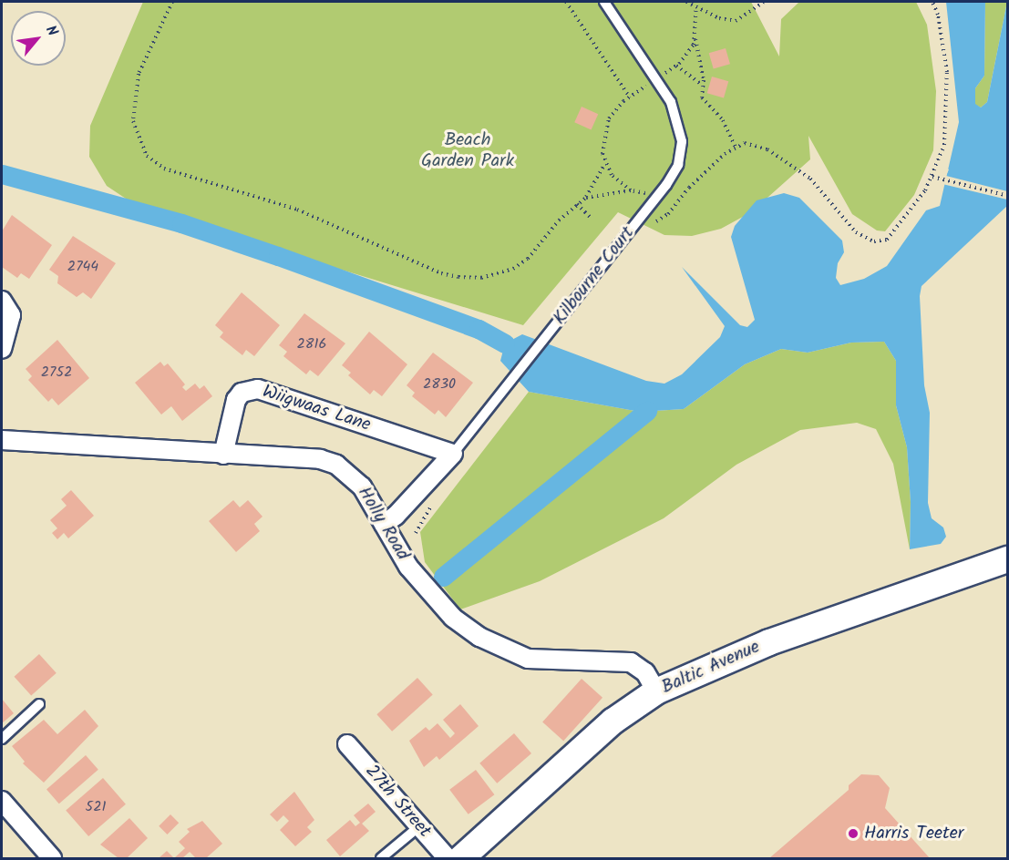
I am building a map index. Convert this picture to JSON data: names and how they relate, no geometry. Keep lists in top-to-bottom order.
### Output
{
  "streets": {
    "street": [
      "Kilbourne Court",
      "Wiigwaas Lane",
      "Holly Road",
      "Baltic Avenue",
      "27th Street"
    ]
  },
  "crossings": [
    ["Kilbourne Court", "Wiigwaas Lane"],
    ["Kilbourne Court", "Holly Road"],
    ["Wiigwaas Lane", "Holly Road"],
    ["Holly Road", "Baltic Avenue"]
  ],
  "parks": ["Beach Garden Park"],
  "places": ["Harris Teeter"],
  "house_numbers": [
    "2744",
    "2816",
    "2752",
    "2830",
    "521"
  ],
  "north": "top right"
}
